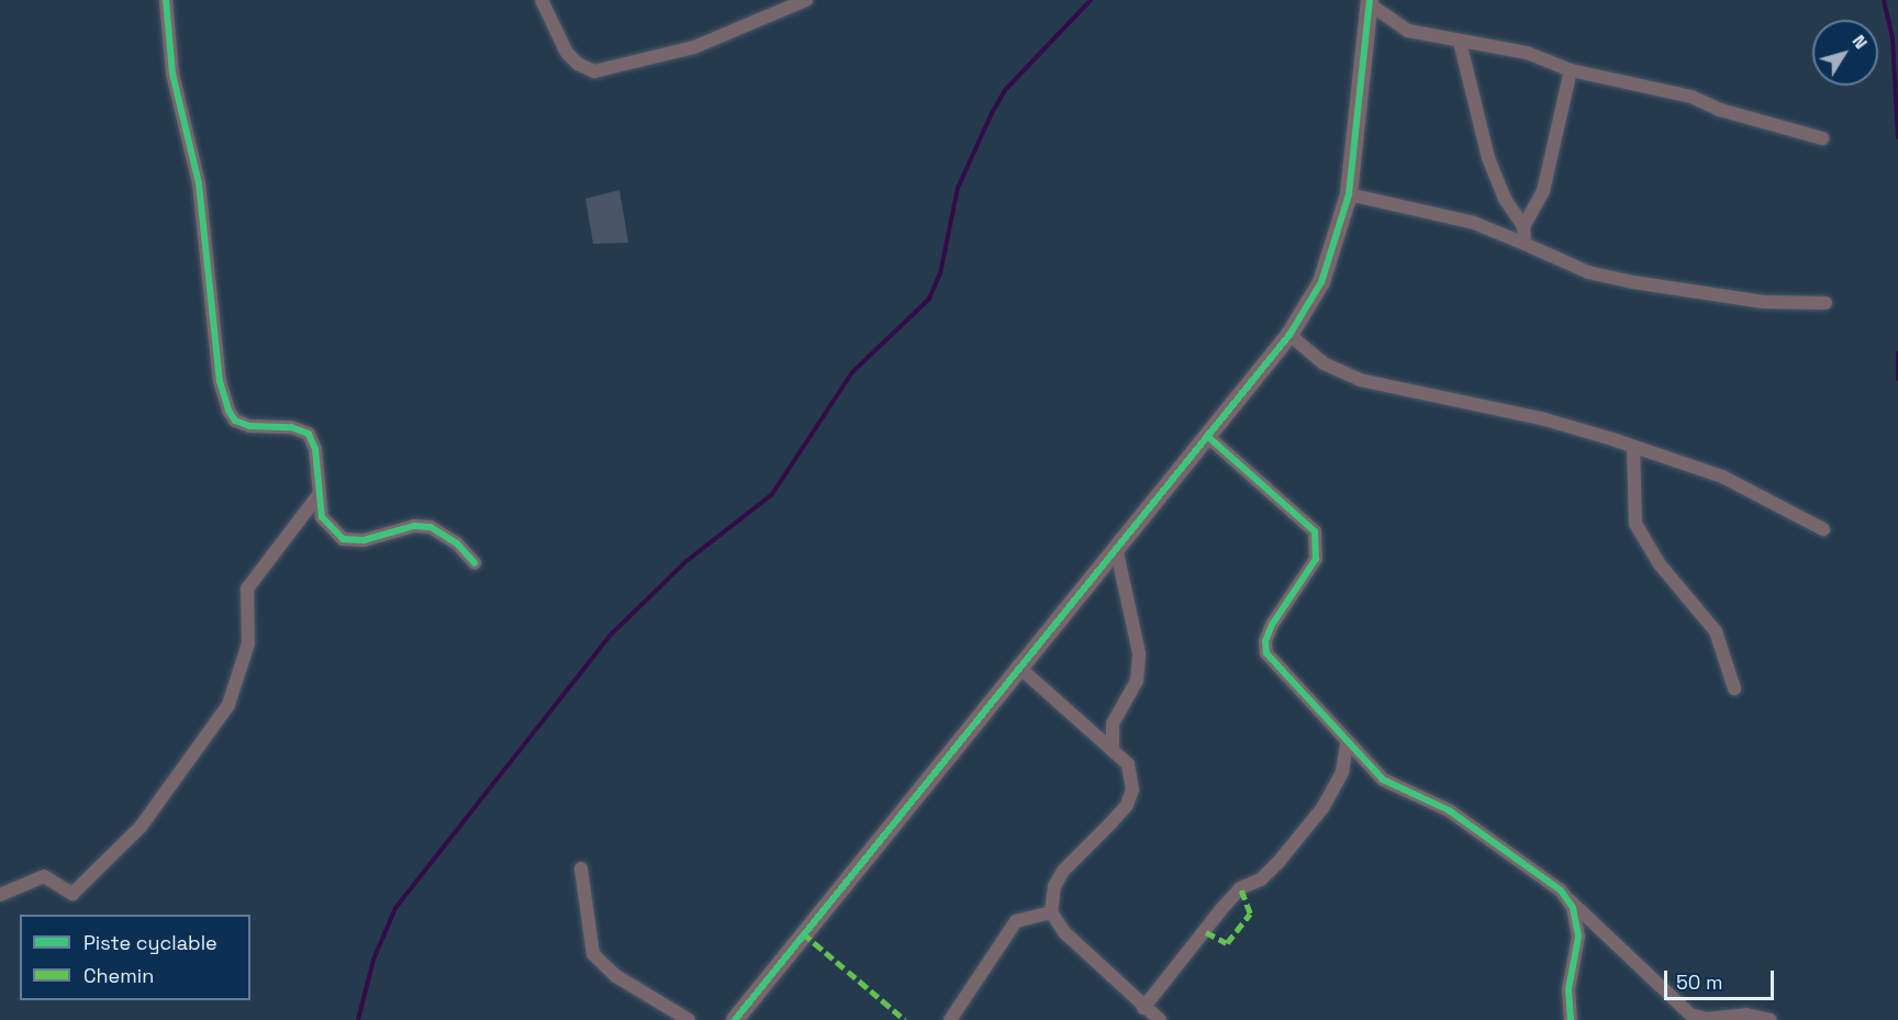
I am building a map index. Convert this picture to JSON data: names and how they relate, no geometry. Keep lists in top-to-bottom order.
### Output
{
  "legend": ["Piste cyclable", "Chemin"],
  "scale_bar": "50 m",
  "north": "top right"
}
